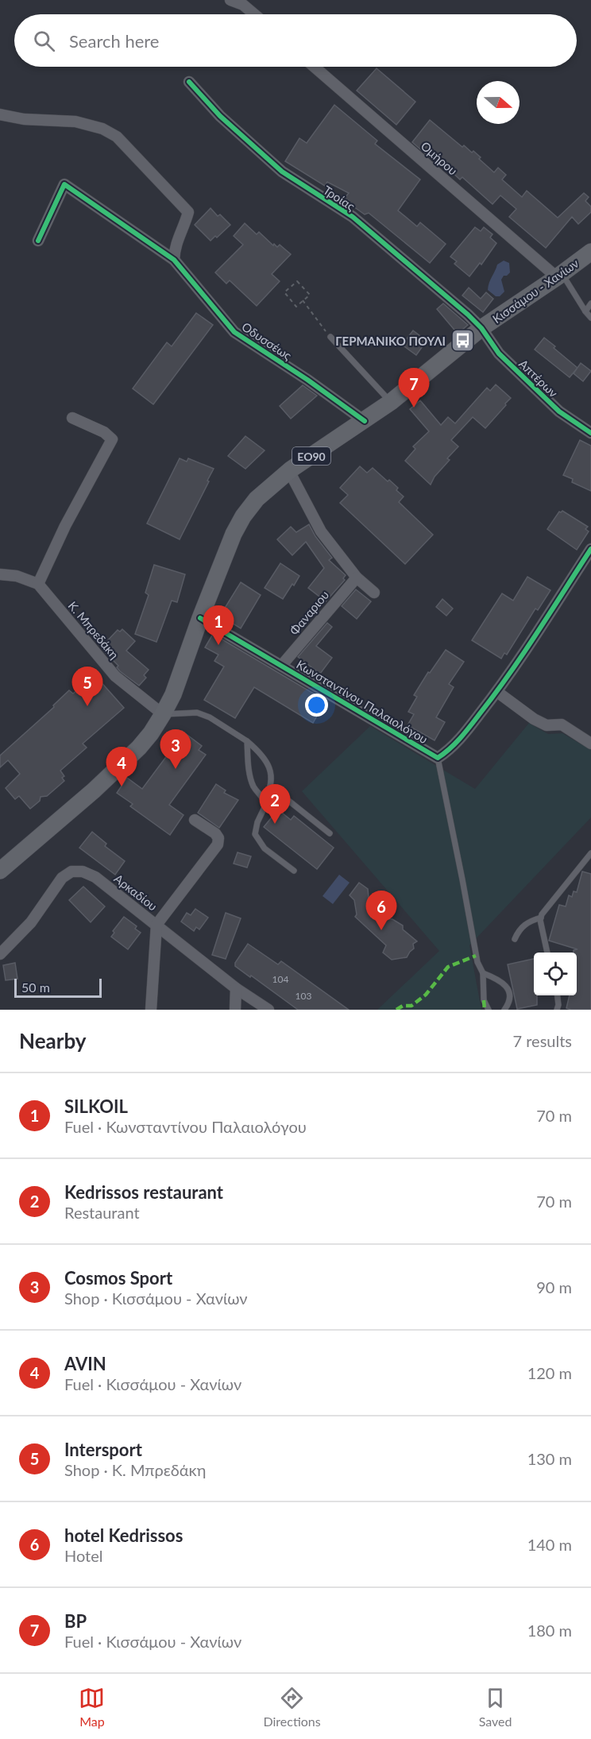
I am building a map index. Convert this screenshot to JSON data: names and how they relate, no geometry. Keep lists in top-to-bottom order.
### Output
{
  "streets": {
    "main road": ["Κισσάμου - Χανίων", "ΕΟ90"],
    "street": [
      "Ομήρου",
      "Τροίας",
      "Οδυσσέως",
      "Απτέρων",
      "Φαναριου",
      "Κ. Μπρεδάκη",
      "Κωνσταντίνου Παλαιολόγου",
      "Αρκαδίου"
    ]
  },
  "crossings": [
    ["Ομήρου", "Κισσάμου - Χανίων"],
    ["Τροίας", "Κισσάμου - Χανίων"],
    ["Τροίας", "Απτέρων"],
    ["Κισσάμου - Χανίων", "Οδυσσέως"],
    ["Κισσάμου - Χανίων", "Απτέρων"],
    ["Κισσάμου - Χανίων", "Κ. Μπρεδάκη"],
    ["Κισσάμου - Χανίων", "Κωνσταντίνου Παλαιολόγου"],
    ["Φαναριου", "Κωνσταντίνου Παλαιολόγου"]
  ],
  "places": {
    "bus stop": ["ΓΕΡΜΑΝΙΚΟ ΠΟΥΛΙ"]
  },
  "house_numbers": ["104", "103"],
  "scale_bar": "50 m",
  "north": "right",
  "page": {
    "search": "Search here",
    "pins": [
      "7",
      "1",
      "5",
      "3",
      "4",
      "2",
      "6"
    ],
    "scale": "50 m",
    "heading": ["Nearby", "7 results"],
    "list": [
      {
        "mark": "1",
        "name": "SILKOIL",
        "note": "Fuel · Κωνσταντίνου Παλαιολόγου",
        "value": "70 m"
      },
      {
        "mark": "2",
        "name": "Kedrissos restaurant",
        "note": "Restaurant",
        "value": "70 m"
      },
      {
        "mark": "3",
        "name": "Cosmos Sport",
        "note": "Shop · Κισσάμου - Χανίων",
        "value": "90 m"
      },
      {
        "mark": "4",
        "name": "AVIN",
        "note": "Fuel · Κισσάμου - Χανίων",
        "value": "120 m"
      },
      {
        "mark": "5",
        "name": "Intersport",
        "note": "Shop · Κ. Μπρεδάκη",
        "value": "130 m"
      },
      {
        "mark": "6",
        "name": "hotel Kedrissos",
        "note": "Hotel",
        "value": "140 m"
      },
      {
        "mark": "7",
        "name": "BP",
        "note": "Fuel · Κισσάμου - Χανίων",
        "value": "180 m"
      }
    ],
    "nav": ["Map", "Directions", "Saved"]
  }
}
